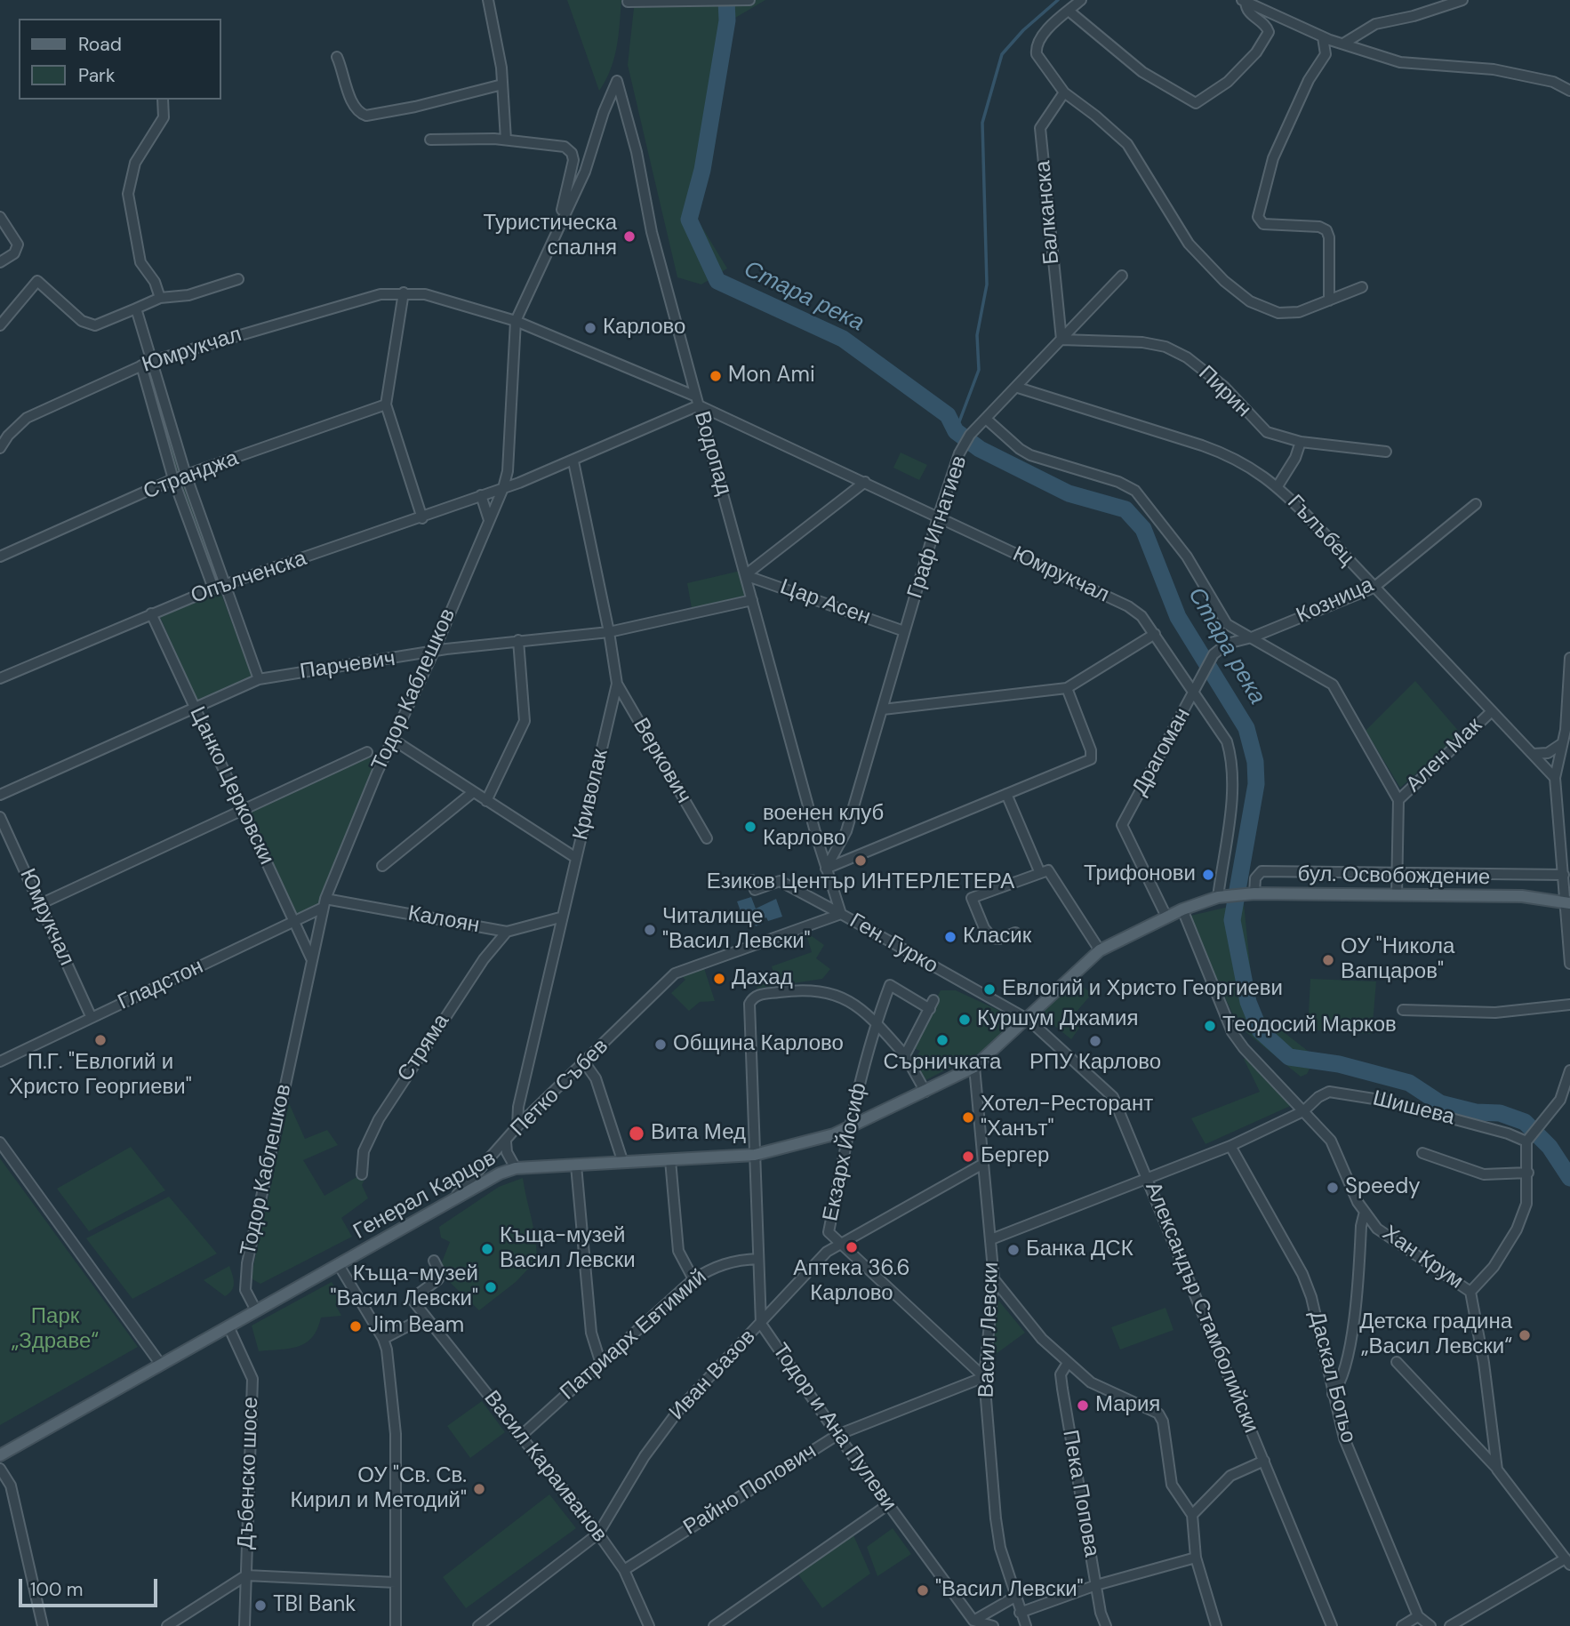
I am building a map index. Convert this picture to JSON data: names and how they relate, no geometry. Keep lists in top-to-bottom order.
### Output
{
  "streets": {
    "main road": ["бул. Освобождение", "Генерал Карцов"],
    "street": [
      "Балканска",
      "Юмрукчал",
      "Пирин",
      "Водопад",
      "Странджа",
      "Граф Игнатиев",
      "Гълъбец",
      "Опълченска",
      "Козница",
      "Цар Асен",
      "Парчевич",
      "Тодор Каблешков",
      "Драгоман",
      "Ален Мак",
      "Веркович",
      "Цанко Церковски",
      "Криволак",
      "Калоян",
      "Ген. Гурко",
      "Гладстон",
      "Стряма",
      "Петко Събев",
      "Шишева",
      "Екзарх Йосиф",
      "Хан Крум",
      "Александър Стамболийски",
      "Васил Левски",
      "Патриарх Евтимий",
      "Иван Вазов",
      "Даскал Ботьо",
      "Тодор и Ана Пулеви",
      "Васил Караиванов",
      "Дъбенско шосе",
      "Райно Попович",
      "Пека Попова"
    ]
  },
  "crossings": [
    ["Балканска", "Пирин"],
    ["Балканска", "Граф Игнатиев"],
    ["Юмрукчал", "Водопад"],
    ["Юмрукчал", "Граф Игнатиев"],
    ["Юмрукчал", "Опълченска"],
    ["Юмрукчал", "Тодор Каблешков"],
    ["Юмрукчал", "Драгоман"],
    ["Юмрукчал", "бул. Освобождение"],
    ["Юмрукчал", "Гладстон"],
    ["Юмрукчал", "Генерал Карцов"],
    ["Пирин", "Граф Игнатиев"],
    ["Водопад", "Опълченска"],
    ["Водопад", "Цар Асен"],
    ["Водопад", "Парчевич"],
    ["Водопад", "Тодор Каблешков"],
    ["Водопад", "Ген. Гурко"],
    ["Граф Игнатиев", "Гълъбец"],
    ["Граф Игнатиев", "Цар Асен"],
    ["Граф Игнатиев", "Ген. Гурко"],
    ["Гълъбец", "Козница"],
    ["Гълъбец", "Ален Мак"],
    ["Опълченска", "Тодор Каблешков"],
    ["Опълченска", "Цанко Церковски"],
    ["Опълченска", "Криволак"],
    ["Козница", "Драгоман"],
    ["Парчевич", "Тодор Каблешков"],
    ["Парчевич", "Цанко Церковски"],
    ["Парчевич", "Криволак"],
    ["Тодор Каблешков", "Цанко Церковски"],
    ["Тодор Каблешков", "Калоян"],
    ["Тодор Каблешков", "Гладстон"],
    ["Тодор Каблешков", "Генерал Карцов"],
    ["Драгоман", "Генерал Карцов"],
    ["Веркович", "Криволак"],
    ["Цанко Церковски", "Гладстон"],
    ["Криволак", "Калоян"],
    ["Криволак", "Петко Събев"],
    ["бул. Освобождение", "Генерал Карцов"],
    ["Калоян", "Гладстон"],
    ["Калоян", "Стряма"],
    ["Ген. Гурко", "Петко Събев"],
    ["Ген. Гурко", "Генерал Карцов"],
    ["Ген. Гурко", "Александър Стамболийски"],
    ["Петко Събев", "Генерал Карцов"],
    ["Шишева", "Хан Крум"],
    ["Шишева", "Александър Стамболийски"],
    ["Шишева", "Васил Левски"],
    ["Шишева", "Даскал Ботьо"],
    ["Екзарх Йосиф", "Генерал Карцов"],
    ["Екзарх Йосиф", "Васил Левски"],
    ["Екзарх Йосиф", "Иван Вазов"],
    ["Екзарх Йосиф", "Тодор и Ана Пулеви"],
    ["Екзарх Йосиф", "Райно Попович"],
    ["Генерал Карцов", "Хан Крум"],
    ["Генерал Карцов", "Александър Стамболийски"],
    ["Генерал Карцов", "Васил Левски"],
    ["Генерал Карцов", "Тодор и Ана Пулеви"],
    ["Генерал Карцов", "Дъбенско шосе"],
    ["Васил Левски", "Иван Вазов"],
    ["Васил Левски", "Райно Попович"],
    ["Патриарх Евтимий", "Тодор и Ана Пулеви"],
    ["Патриарх Евтимий", "Васил Караиванов"],
    ["Иван Вазов", "Тодор и Ана Пулеви"],
    ["Иван Вазов", "Васил Караиванов"],
    ["Тодор и Ана Пулеви", "Райно Попович"],
    ["Васил Караиванов", "Райно Попович"]
  ],
  "water": ["Стара река"],
  "parks": ["Парк „Здраве“"],
  "places": [
    "Туристическа спалня",
    "Карлово",
    "Mon Ami",
    "военен клуб Карлово",
    "Езиков Център ИНТЕРЛЕТЕРА",
    "Трифонови",
    "Читалище \"Васил Левски\"",
    "Класик",
    "ОУ \"Никола Вапцаров\"",
    "Дахад",
    "Евлогий и Христо Георгиеви",
    "Куршум Джамия",
    "Теодосий Марков",
    "П.Г. \"Евлогий и Христо Георгиеви\"",
    "Сърничката",
    "РПУ Карлово",
    "Община Карлово",
    "Хотел-Ресторант \"Ханът\"",
    "Вита Мед",
    "Бергер",
    "Speedy",
    "Аптека 36.6 Карлово",
    "Къща-музей Васил Левски",
    "Банка ДСК",
    "Къща-музей \"Васил Левски\"",
    "Jim Beam",
    "Детска градина „Васил Левски“",
    "Мария",
    "ОУ \"Св. Св. Кирил и Методий\"",
    "\"Васил Левски\"",
    "TBI Bank"
  ],
  "legend": ["Road", "Park"],
  "scale_bar": "100 m"
}
